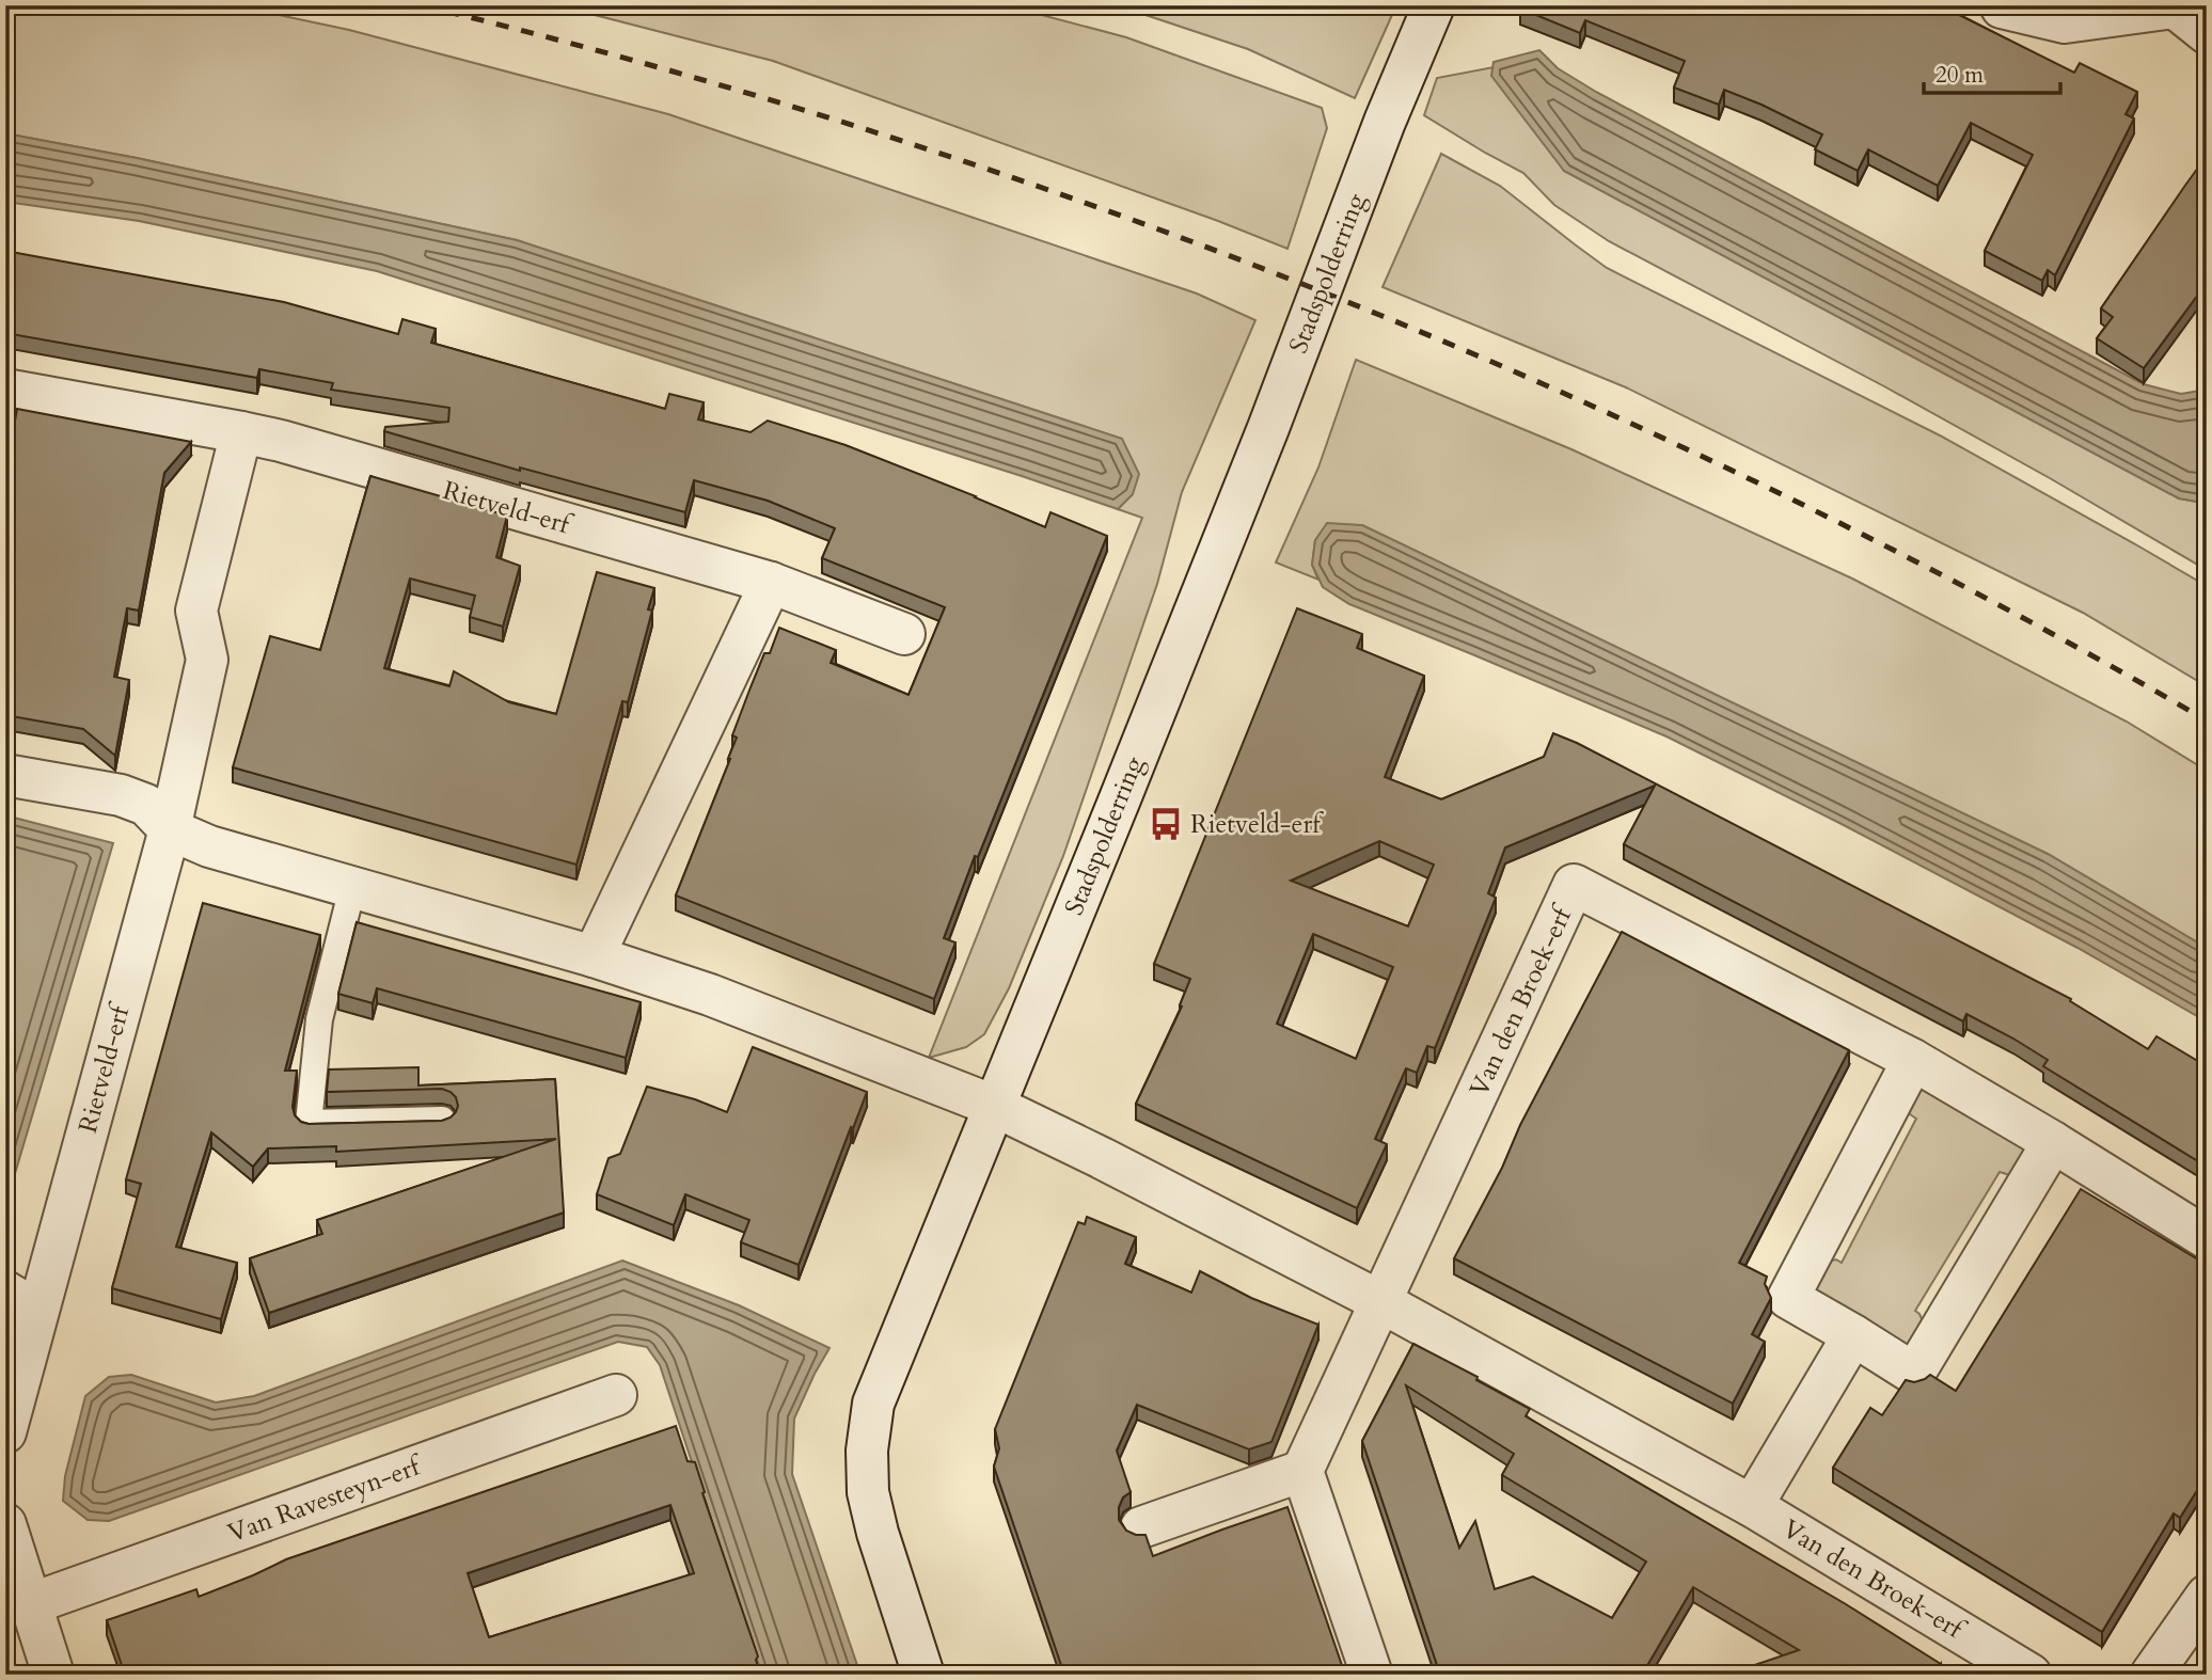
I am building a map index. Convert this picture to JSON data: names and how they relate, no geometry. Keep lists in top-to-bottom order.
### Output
{
  "streets": {
    "street": [
      "Stadspolderring",
      "Rietveld-erf",
      "Van den Broek-erf",
      "Van Ravesteyn-erf"
    ]
  },
  "crossings": [
    ["Stadspolderring", "Van den Broek-erf"]
  ],
  "places": {
    "bus stop": ["Rietveld-erf"]
  },
  "scale_bar": "20 m"
}
